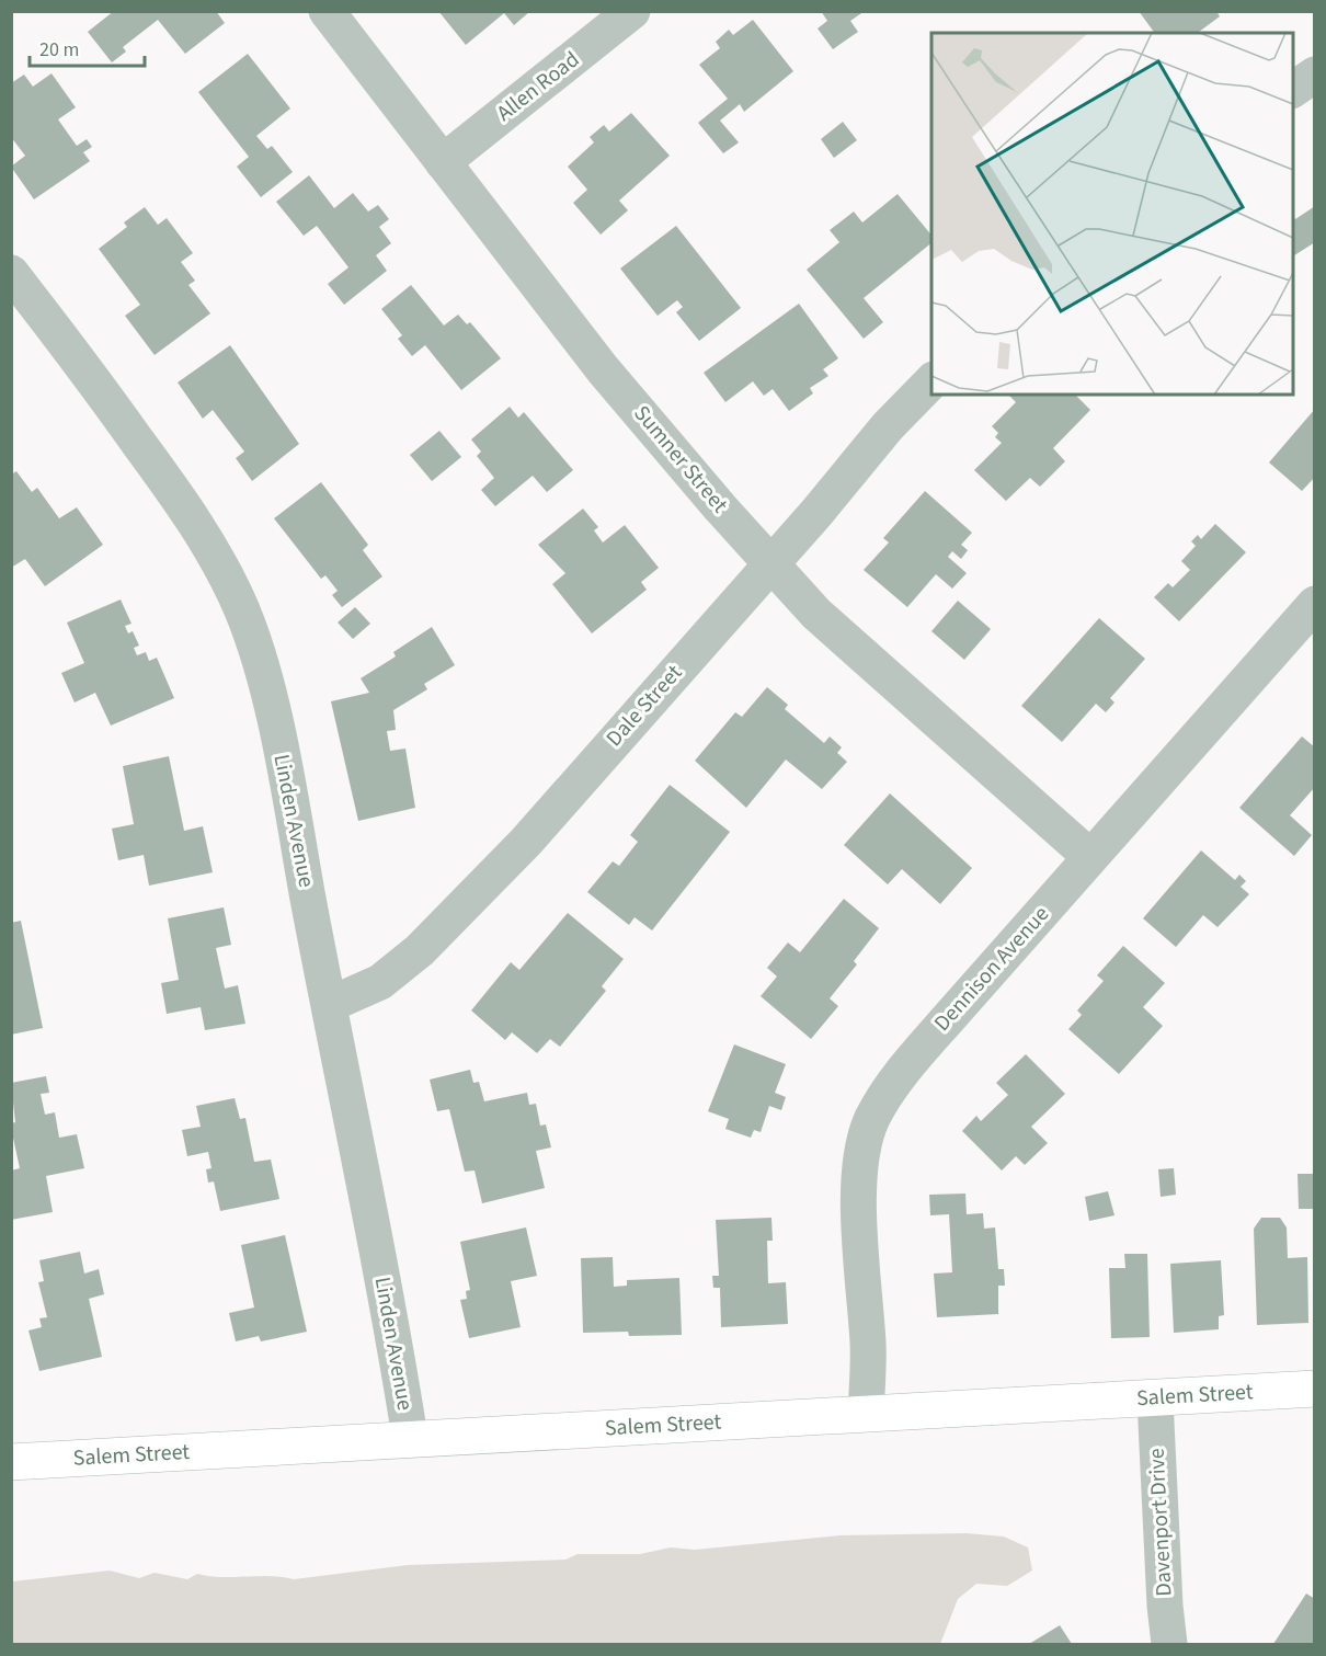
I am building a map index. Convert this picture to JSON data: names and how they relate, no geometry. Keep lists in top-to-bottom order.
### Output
{
  "streets": {
    "main road": ["Salem Street"],
    "street": [
      "Allen Road",
      "Sumner Street",
      "Dale Street",
      "Linden Avenue",
      "Dennison Avenue",
      "Davenport Drive"
    ]
  },
  "crossings": [
    ["Allen Road", "Sumner Street"],
    ["Sumner Street", "Dale Street"],
    ["Sumner Street", "Dennison Avenue"],
    ["Dale Street", "Linden Avenue"],
    ["Linden Avenue", "Salem Street"],
    ["Dennison Avenue", "Salem Street"],
    ["Salem Street", "Davenport Drive"]
  ],
  "scale_bar": "20 m"
}
